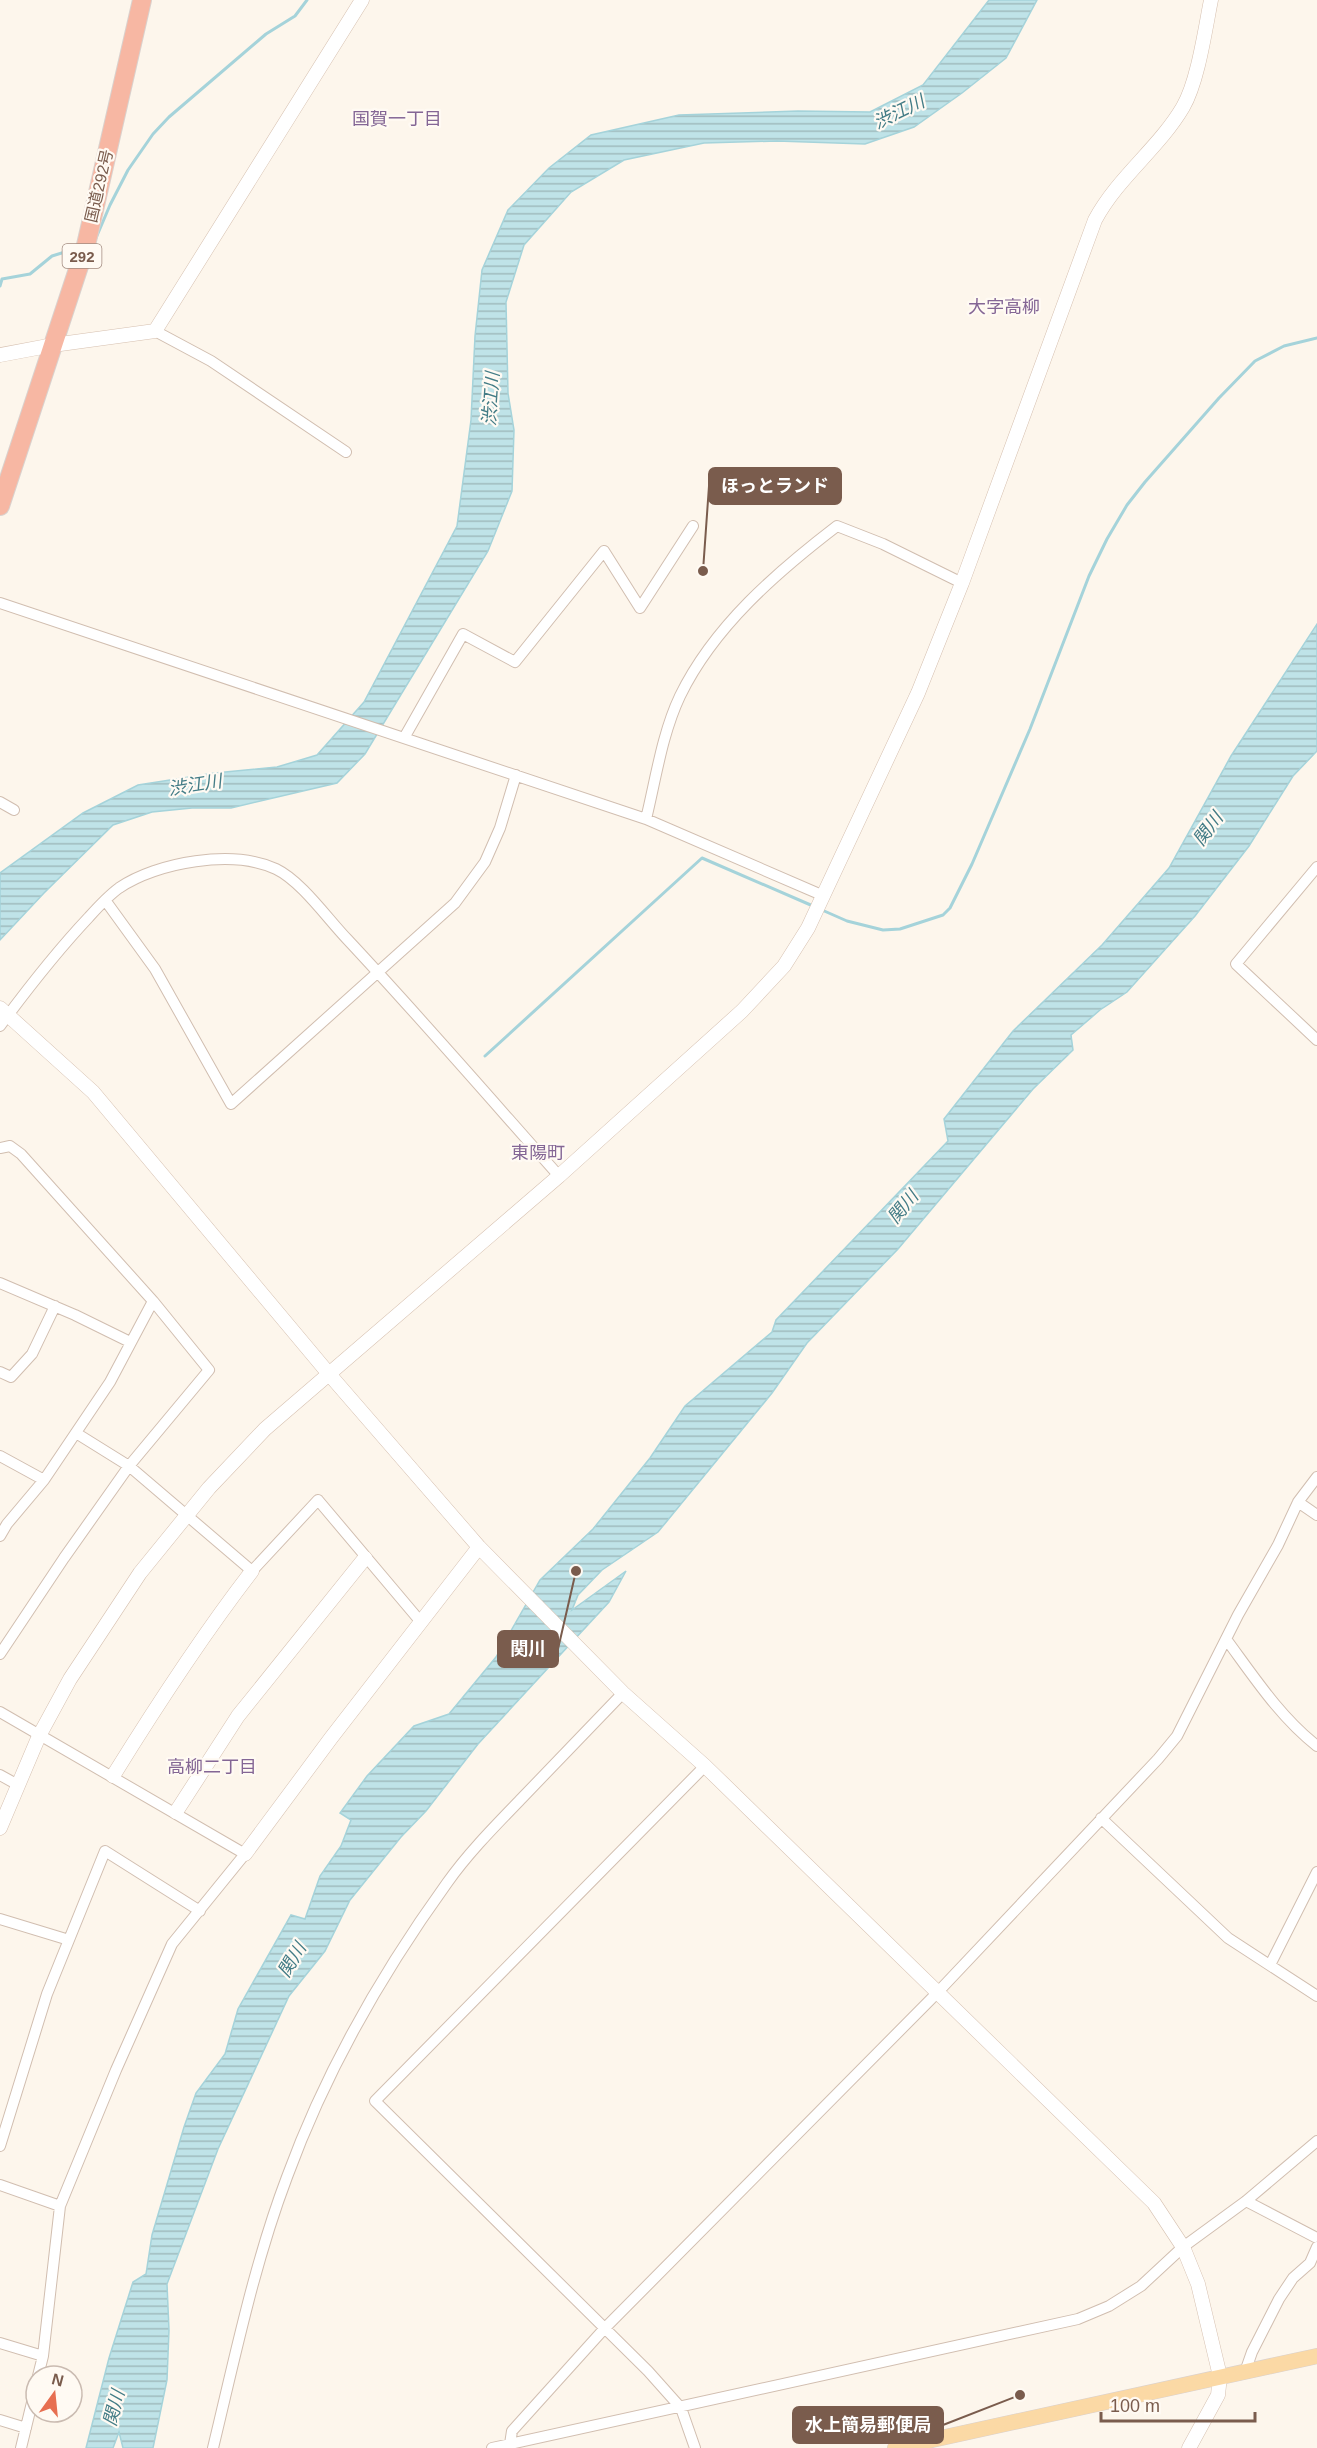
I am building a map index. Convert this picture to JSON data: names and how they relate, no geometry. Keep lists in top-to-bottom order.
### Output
{
  "streets": {
    "highway": ["国道292号", "292"]
  },
  "districts": [
    "国賀一丁目",
    "大字高柳",
    "東陽町",
    "高柳二丁目"
  ],
  "water": ["渋江川", "関川"],
  "places": ["ほっとランド", "関川", "水上簡易郵便局"],
  "scale_bar": "100 m",
  "north": "top"
}
